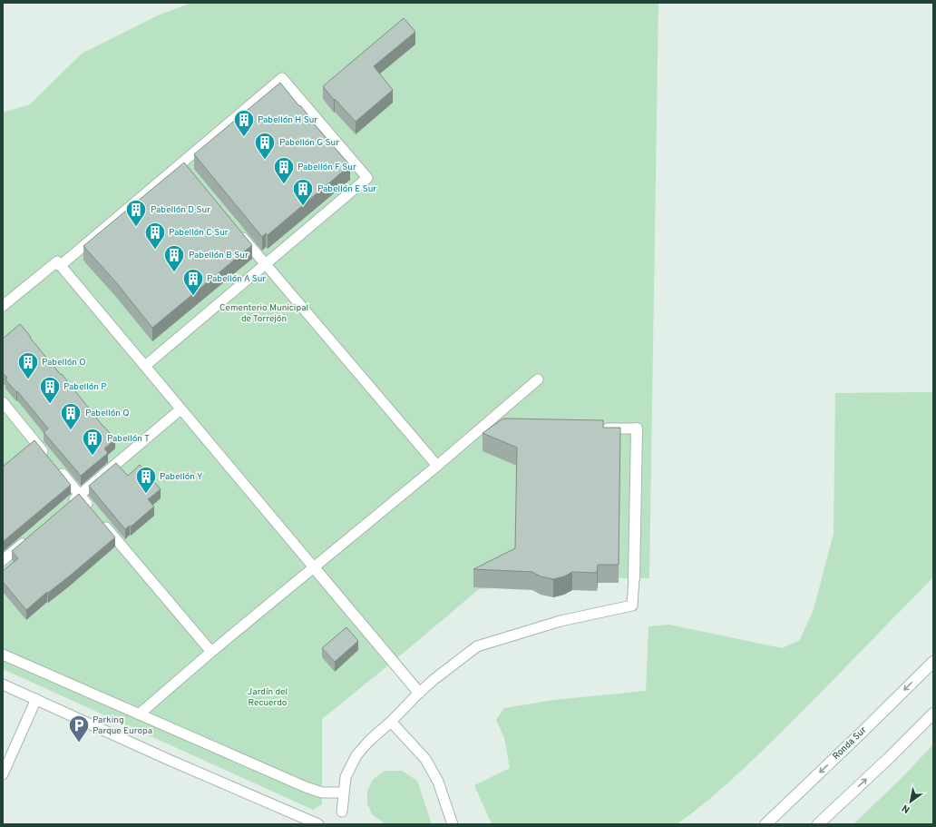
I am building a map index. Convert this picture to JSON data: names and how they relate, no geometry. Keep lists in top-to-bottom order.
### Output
{
  "streets": {
    "main road": ["Ronda Sur"]
  },
  "parks": ["Cementerio Municipal de Torrejón", "Jardín del Recuerdo"],
  "places": {
    "building": [
      "Pabellón H Sur",
      "Pabellón G Sur",
      "Pabellón F Sur",
      "Pabellón E Sur",
      "Pabellón D Sur",
      "Pabellón C Sur",
      "Pabellón B Sur",
      "Pabellón A Sur",
      "Pabellón O",
      "Pabellón P",
      "Pabellón Q",
      "Pabellón T",
      "Pabellón Y"
    ],
    "parking": ["Parking Parque Europa"]
  },
  "north": "bottom left"
}
